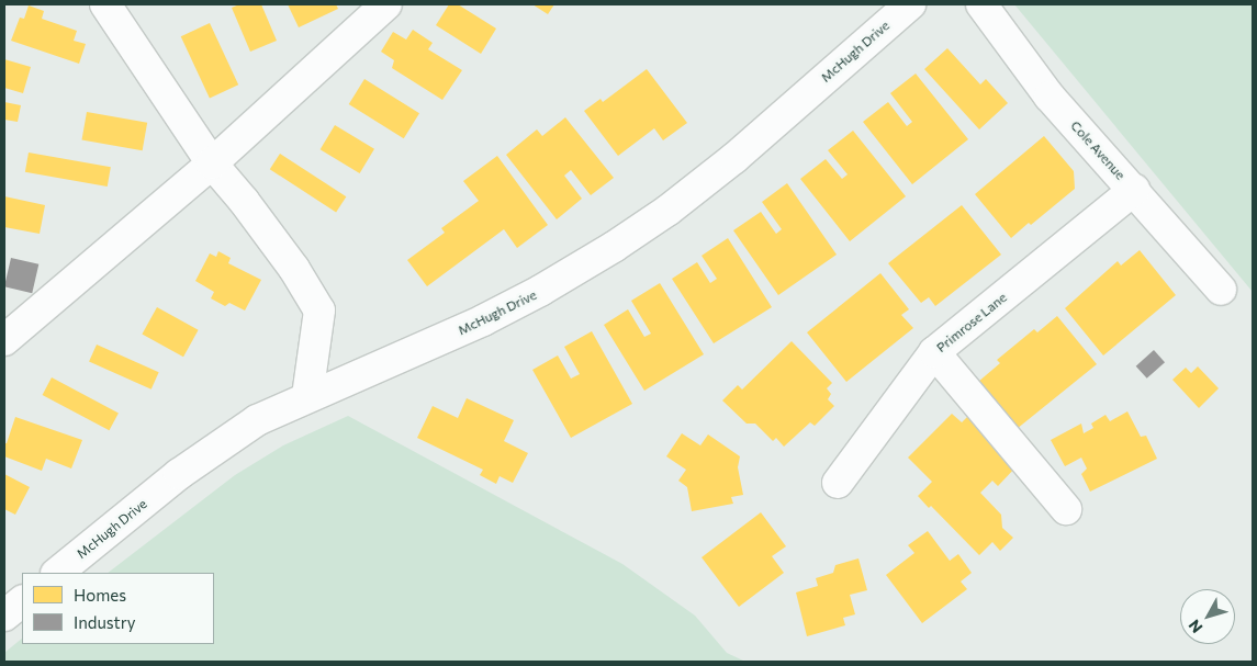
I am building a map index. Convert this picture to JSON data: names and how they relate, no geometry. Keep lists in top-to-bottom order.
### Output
{
  "streets": {
    "street": ["McHugh Drive", "Cole Avenue", "Primrose Lane"]
  },
  "crossings": [
    ["Cole Avenue", "Primrose Lane"]
  ],
  "legend": ["Homes", "Industry"],
  "north": "bottom left"
}
